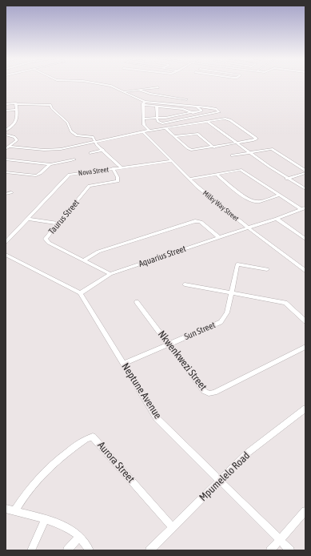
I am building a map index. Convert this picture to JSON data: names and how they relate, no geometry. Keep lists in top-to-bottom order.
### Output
{
  "streets": {
    "street": [
      "Nova Street",
      "Milky Way Street",
      "Taurus Street",
      "Aquarius Street",
      "Sun Street",
      "Nkwenkwezi Street",
      "Neptune Avenue",
      "Aurora Street",
      "Mpumelelo Road"
    ]
  },
  "crossings": [
    ["Nova Street", "Milky Way Street"],
    ["Nova Street", "Taurus Street"],
    ["Milky Way Street", "Aquarius Street"],
    ["Taurus Street", "Aquarius Street"],
    ["Aquarius Street", "Neptune Avenue"],
    ["Sun Street", "Nkwenkwezi Street"],
    ["Sun Street", "Neptune Avenue"],
    ["Neptune Avenue", "Mpumelelo Road"],
    ["Aurora Street", "Mpumelelo Road"]
  ]
}
